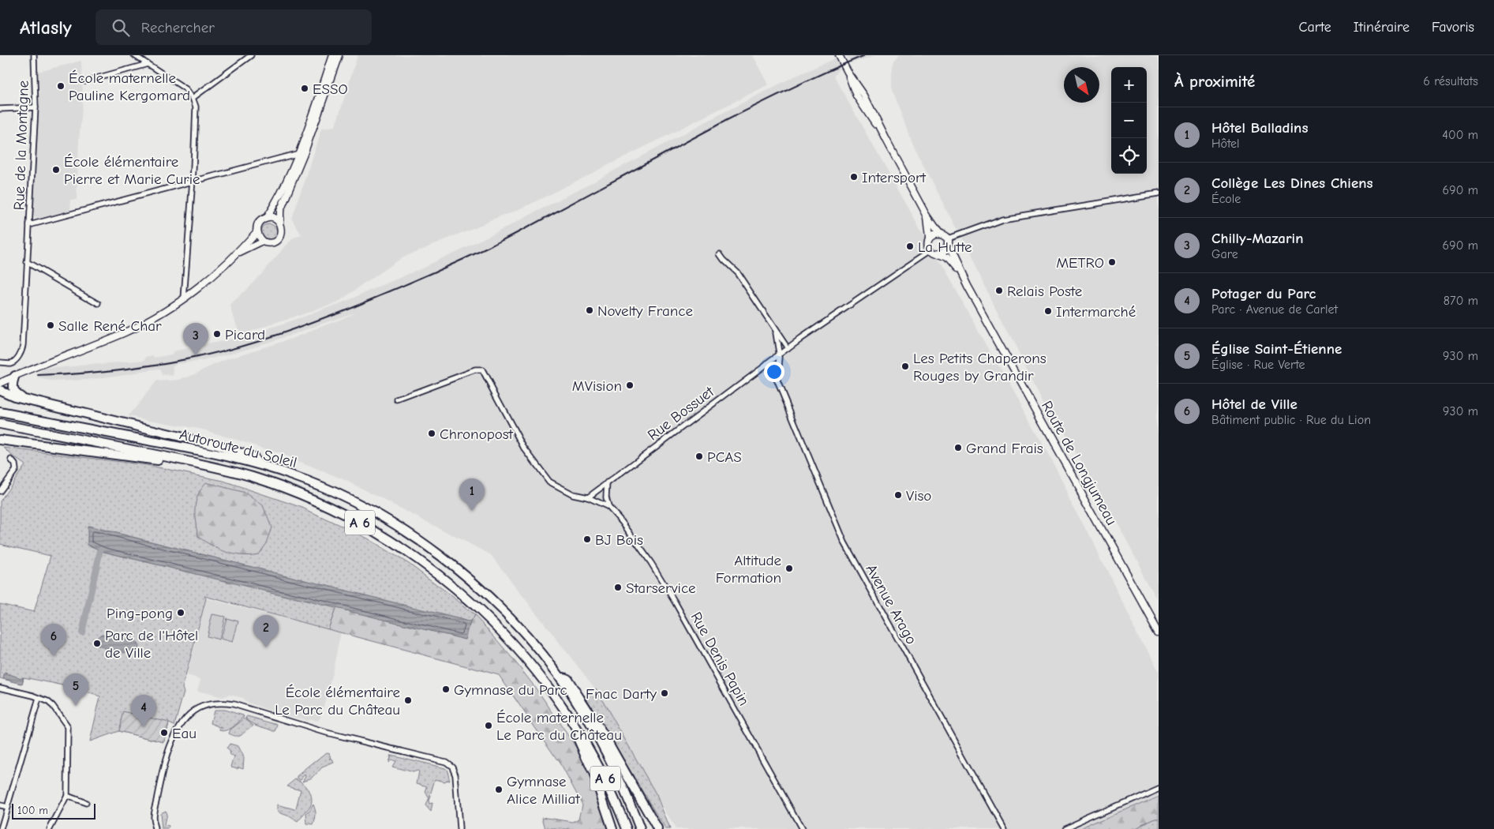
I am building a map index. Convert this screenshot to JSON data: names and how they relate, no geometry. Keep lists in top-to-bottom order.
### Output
{
  "streets": {
    "highway": ["Autoroute du Soleil", "A 6"],
    "street": [
      "Rue de la Montagne",
      "Rue Bossuet",
      "Route de Longjumeau",
      "Avenue Arago",
      "Rue Denis Papin"
    ]
  },
  "crossings": [
    ["Rue Bossuet", "Route de Longjumeau"],
    ["Rue Bossuet", "Avenue Arago"],
    ["Rue Bossuet", "Rue Denis Papin"]
  ],
  "places": [
    "École maternelle Pauline Kergomard",
    "ESSO",
    "École élémentaire Pierre et Marie Curie",
    "Intersport",
    "La Hutte",
    "METRO",
    "Relais Poste",
    "Novelty France",
    "Intermarché",
    "Salle René Char",
    "Picard",
    "Les Petits Chaperons Rouges by Grandir",
    "MVision",
    "Chronopost",
    "Grand Frais",
    "PCAS",
    "Viso",
    "BJ Bois",
    "Altitude Formation",
    "Starservice",
    "Ping-pong",
    "Parc de l'Hôtel de Ville",
    "Gymnase du Parc",
    "Fnac Darty",
    "École élémentaire Le Parc du Château",
    "École maternelle Le Parc du Château",
    "Eau",
    "Gymnase Alice Milliat"
  ],
  "scale_bar": "100 m",
  "north": "bottom right",
  "page": {
    "header": "Atlasly",
    "search": "Rechercher",
    "nav": ["Carte", "Itinéraire", "Favoris"],
    "heading": ["À proximité", "6 résultats"],
    "map_buttons": ["+", "−"],
    "list": [
      {
        "mark": "1",
        "name": "Hôtel Balladins",
        "note": "Hôtel",
        "value": "400 m"
      },
      {
        "mark": "2",
        "name": "Collège Les Dines Chiens",
        "note": "École",
        "value": "690 m"
      },
      {
        "mark": "3",
        "name": "Chilly-Mazarin",
        "note": "Gare",
        "value": "690 m"
      },
      {
        "mark": "4",
        "name": "Potager du Parc",
        "note": "Parc · Avenue de Carlet",
        "value": "870 m"
      },
      {
        "mark": "5",
        "name": "Église Saint-Étienne",
        "note": "Église · Rue Verte",
        "value": "930 m"
      },
      {
        "mark": "6",
        "name": "Hôtel de Ville",
        "note": "Bâtiment public · Rue du Lion",
        "value": "930 m"
      }
    ],
    "pins": [
      "3",
      "1",
      "2",
      "6",
      "5",
      "4"
    ],
    "scale": "100 m"
  }
}
